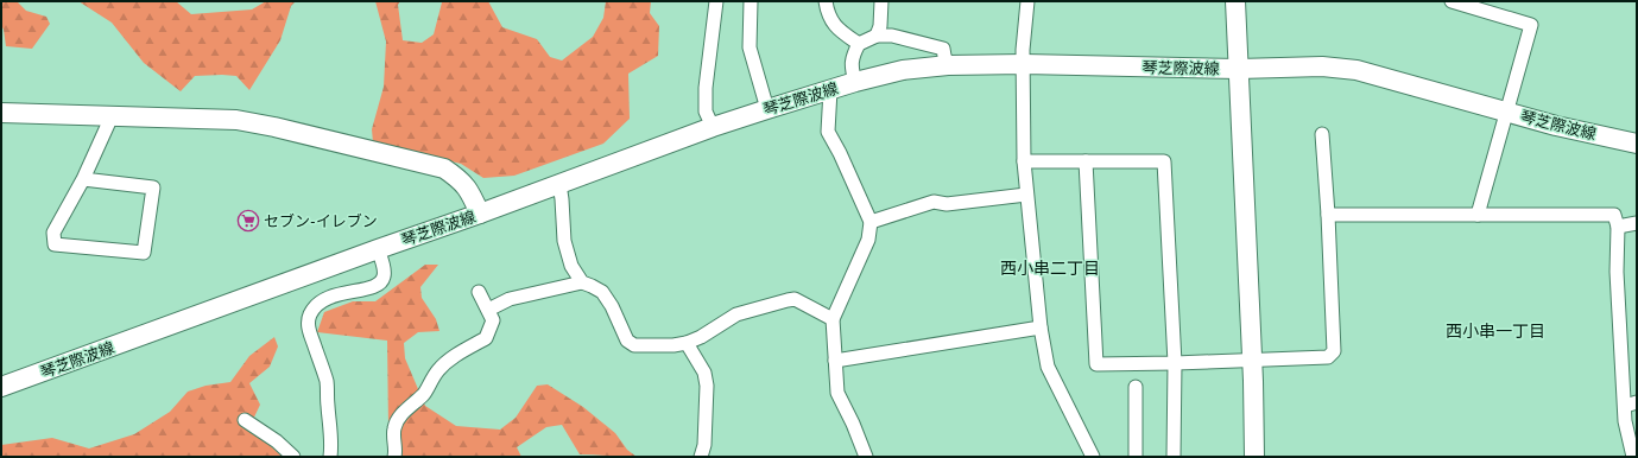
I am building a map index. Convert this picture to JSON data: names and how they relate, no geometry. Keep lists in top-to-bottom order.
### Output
{
  "streets": {
    "main road": ["琴芝際波線"]
  },
  "districts": ["西小串二丁目", "西小串一丁目"],
  "places": {
    "supermarket": ["セブン-イレブン"]
  }
}
